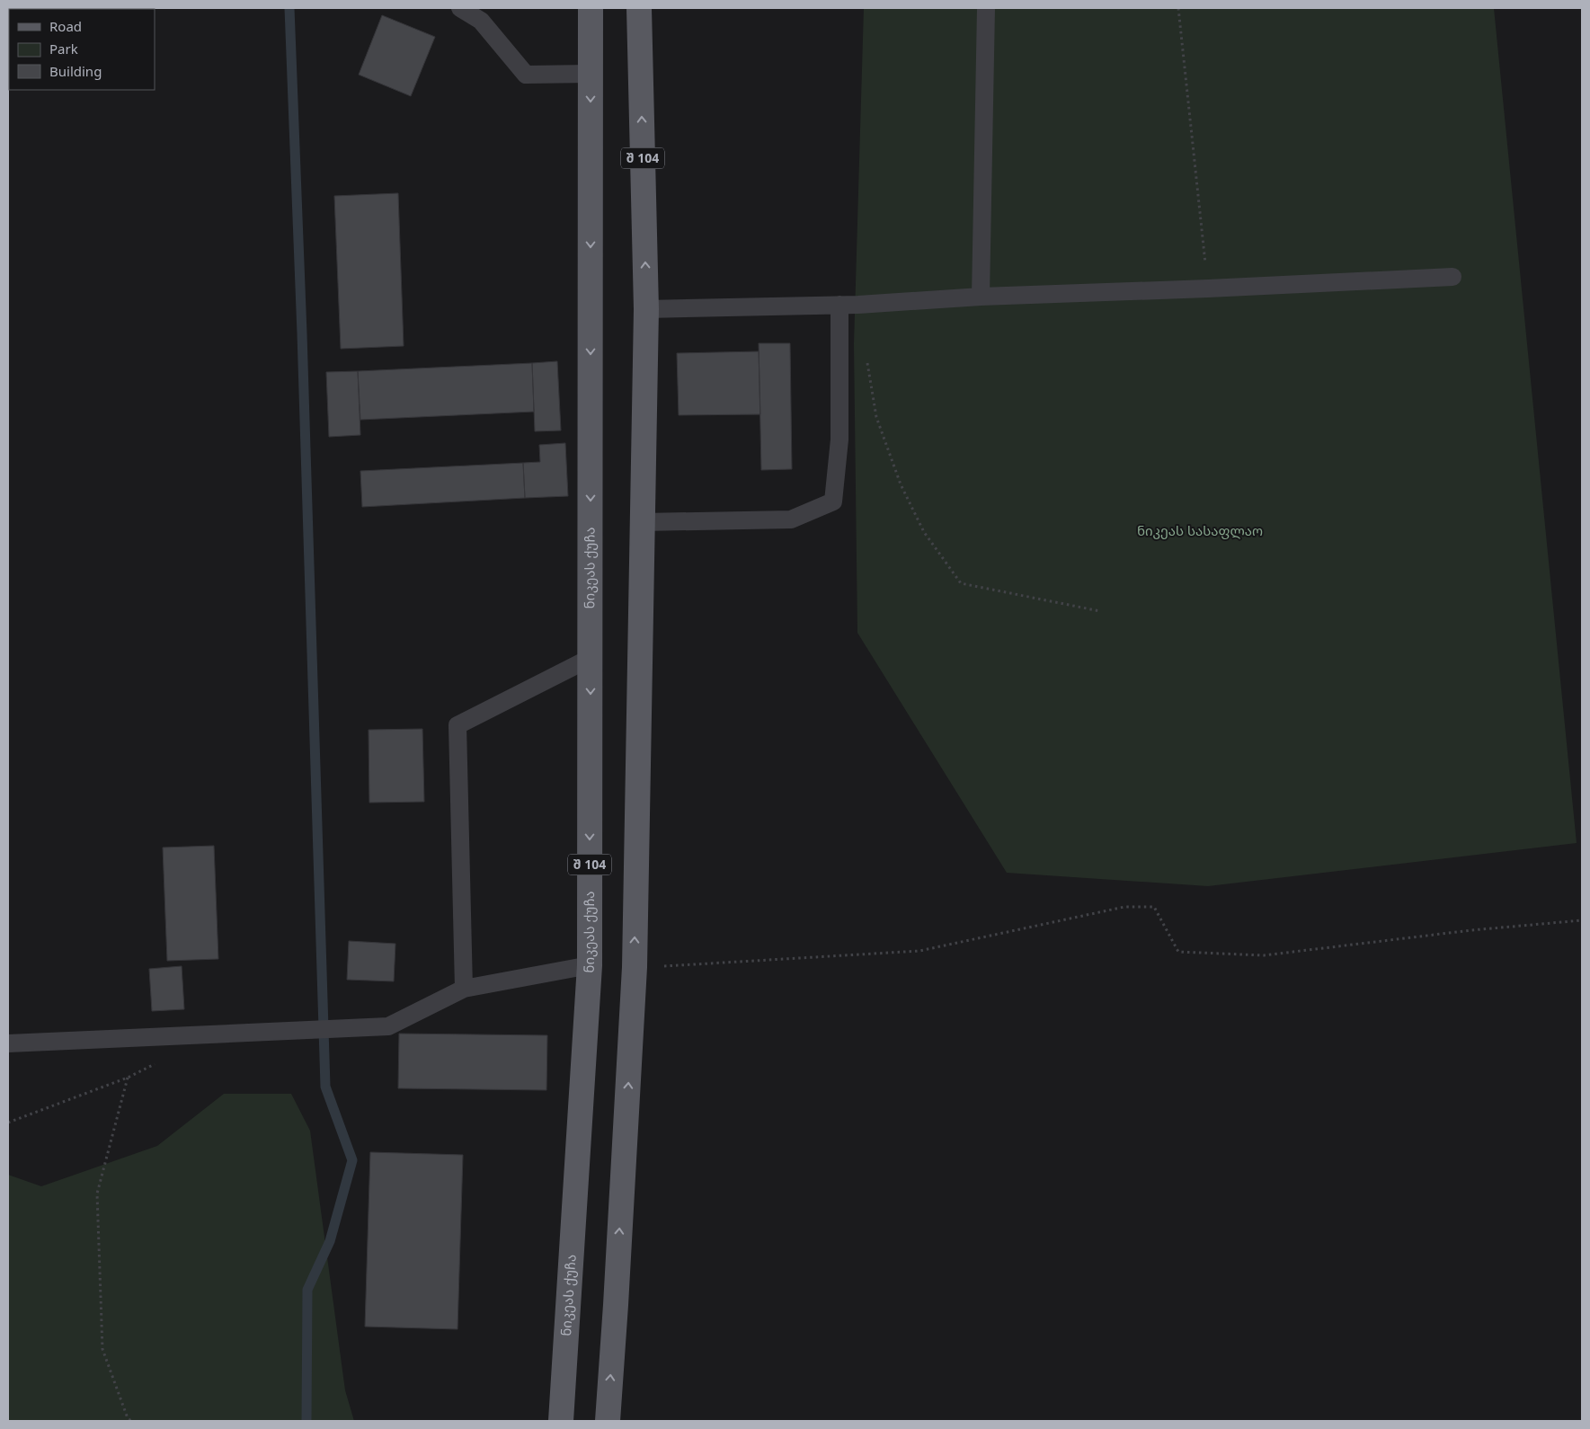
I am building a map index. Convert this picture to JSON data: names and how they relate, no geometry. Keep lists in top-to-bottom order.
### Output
{
  "streets": {
    "main road": ["შ 104", "ნიკეას ქუჩა"]
  },
  "crossings": [
    ["შ 104", "ნიკეას ქუჩა"]
  ],
  "parks": ["ნიკეას სასაფლაო"],
  "legend": ["Road", "Park", "Building"]
}
